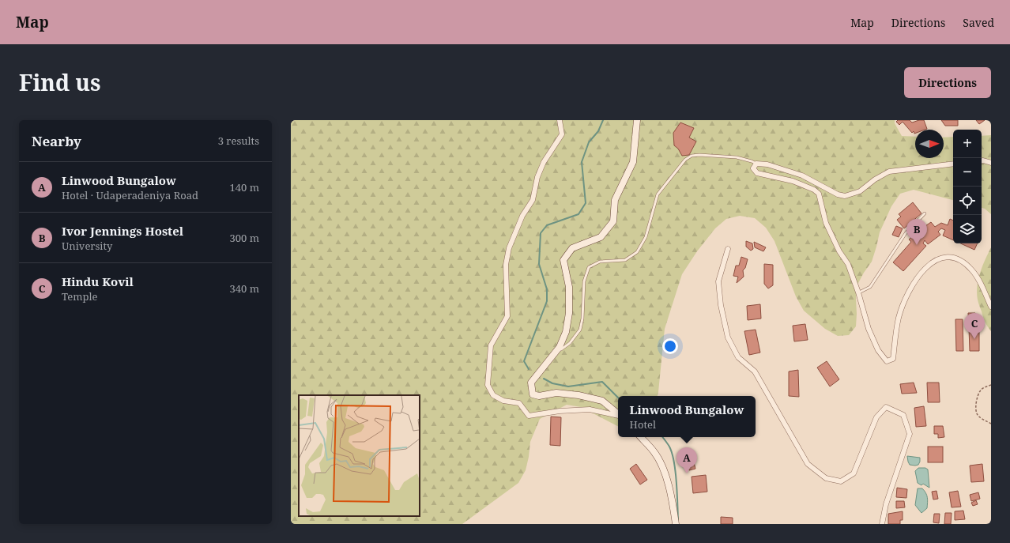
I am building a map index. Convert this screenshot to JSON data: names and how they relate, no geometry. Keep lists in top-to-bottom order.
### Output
{
  "north": "right",
  "page": {
    "header": "Map",
    "nav": ["Map", "Directions", "Saved"],
    "title": "Find us",
    "buttons": "Directions",
    "heading": ["Nearby", "3 results"],
    "map_buttons": ["+", "−"],
    "list": [
      {
        "mark": "A",
        "name": "Linwood Bungalow",
        "note": "Hotel · Udaperadeniya Road",
        "value": "140 m"
      },
      {
        "mark": "B",
        "name": "Ivor Jennings Hostel",
        "note": "University",
        "value": "300 m"
      },
      {
        "mark": "C",
        "name": "Hindu Kovil",
        "note": "Temple",
        "value": "340 m"
      }
    ],
    "pins": ["B", "C", "A"],
    "popup": ["Linwood Bungalow", "Hotel"]
  }
}
